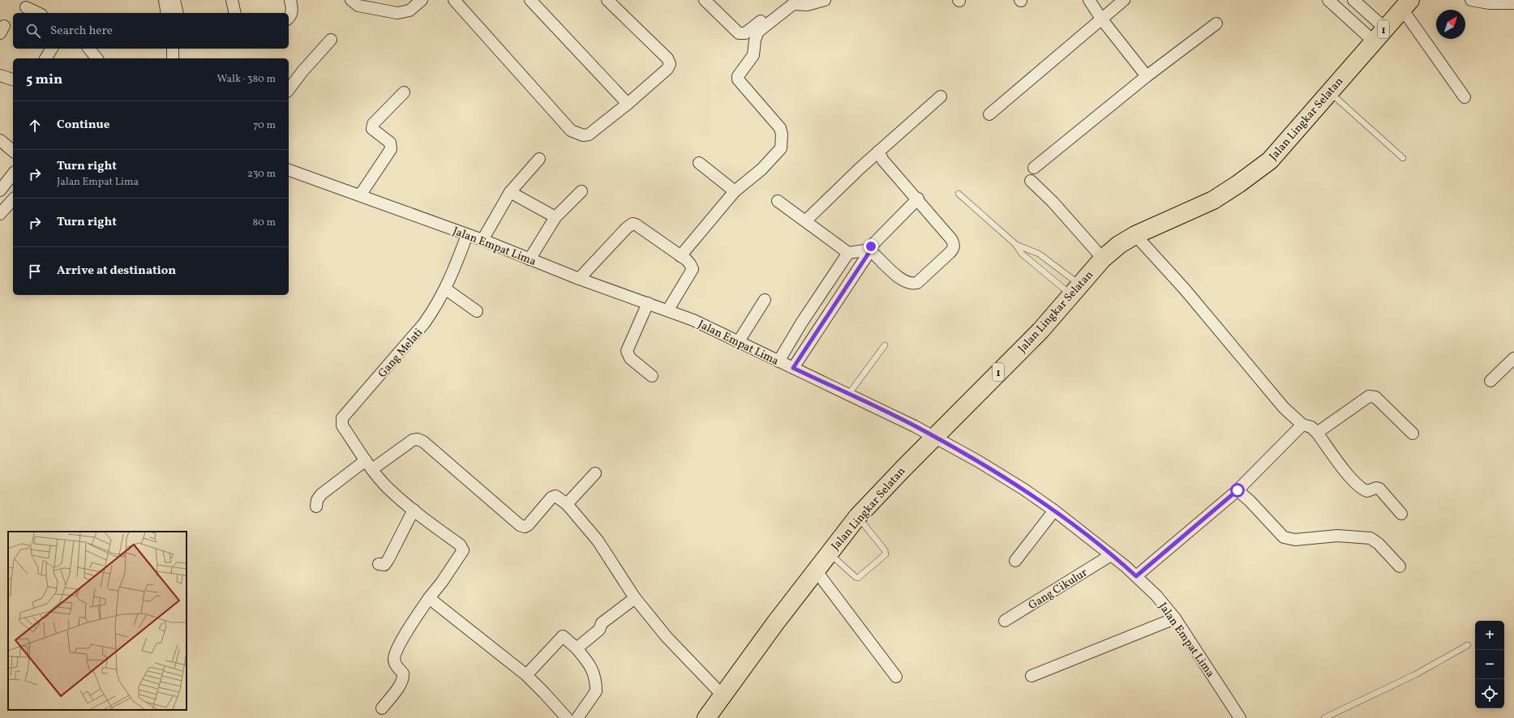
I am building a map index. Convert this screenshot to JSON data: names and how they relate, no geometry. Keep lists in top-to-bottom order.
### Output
{
  "streets": {
    "highway": ["1", "Jalan Lingkar Selatan"],
    "street": ["Jalan Empat Lima", "Gang Melati", "Gang Cikulur"]
  },
  "crossings": [
    ["Jalan Lingkar Selatan", "Jalan Empat Lima"],
    ["Jalan Empat Lima", "Gang Melati"],
    ["Jalan Empat Lima", "Gang Cikulur"]
  ],
  "north": "top right",
  "page": {
    "search": "Search here",
    "heading": ["5 min", "Walk · 380 m"],
    "list": [
      ["Continue", "70 m"],
      ["Turn right", "Jalan Empat Lima", "230 m"],
      ["Turn right", "80 m"],
      "Arrive at destination"
    ],
    "map_buttons": ["+", "−"]
  }
}
